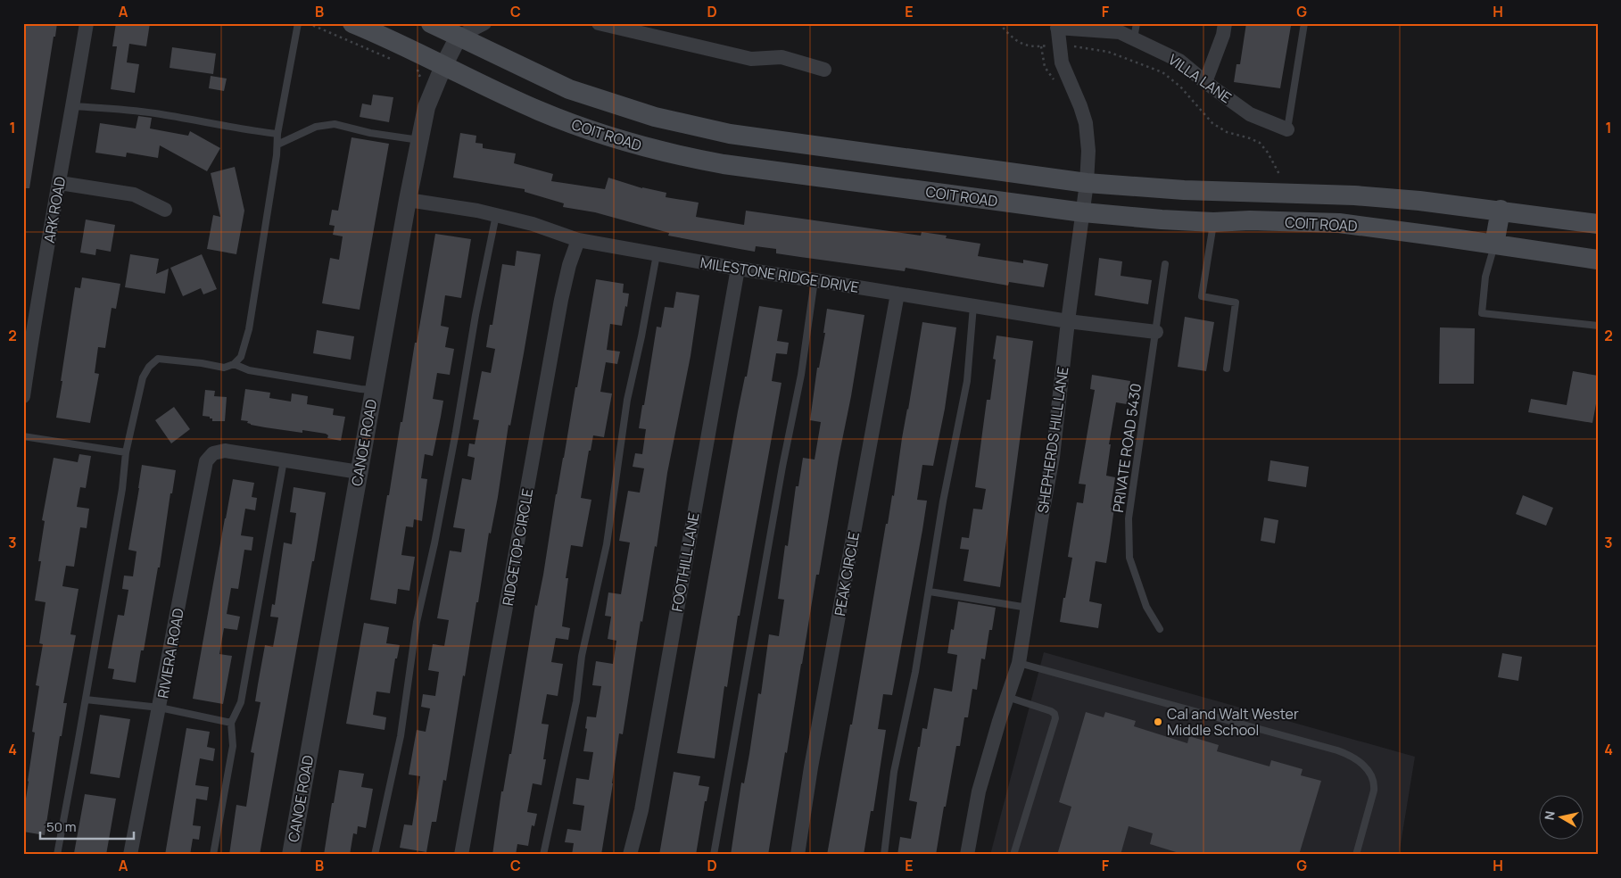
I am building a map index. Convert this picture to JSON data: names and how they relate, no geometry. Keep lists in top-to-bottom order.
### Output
{
  "streets": {
    "main road": ["COIT ROAD"],
    "street": [
      "VILLA LANE",
      "ARK ROAD",
      "MILESTONE RIDGE DRIVE",
      "SHEPHERDS HILL LANE",
      "CANOE ROAD",
      "RIDGETOP CIRCLE",
      "FOOTHILL LANE",
      "PEAK CIRCLE",
      "RIVIERA ROAD"
    ],
    "lane": ["PRIVATE ROAD 5430"]
  },
  "crossings": [
    ["VILLA LANE", "SHEPHERDS HILL LANE"],
    ["COIT ROAD", "SHEPHERDS HILL LANE"],
    ["COIT ROAD", "CANOE ROAD"],
    ["MILESTONE RIDGE DRIVE", "SHEPHERDS HILL LANE"],
    ["MILESTONE RIDGE DRIVE", "CANOE ROAD"],
    ["MILESTONE RIDGE DRIVE", "PRIVATE ROAD 5430"],
    ["MILESTONE RIDGE DRIVE", "RIDGETOP CIRCLE"],
    ["MILESTONE RIDGE DRIVE", "FOOTHILL LANE"],
    ["MILESTONE RIDGE DRIVE", "PEAK CIRCLE"]
  ],
  "places": ["Cal and Walt Wester Middle School"],
  "scale_bar": "50 m",
  "north": "left",
  "grid": {
    "columns": [
      "A",
      "B",
      "C",
      "D",
      "E",
      "F",
      "G",
      "H"
    ],
    "rows": [
      "1",
      "2",
      "3",
      "4"
    ]
  }
}
